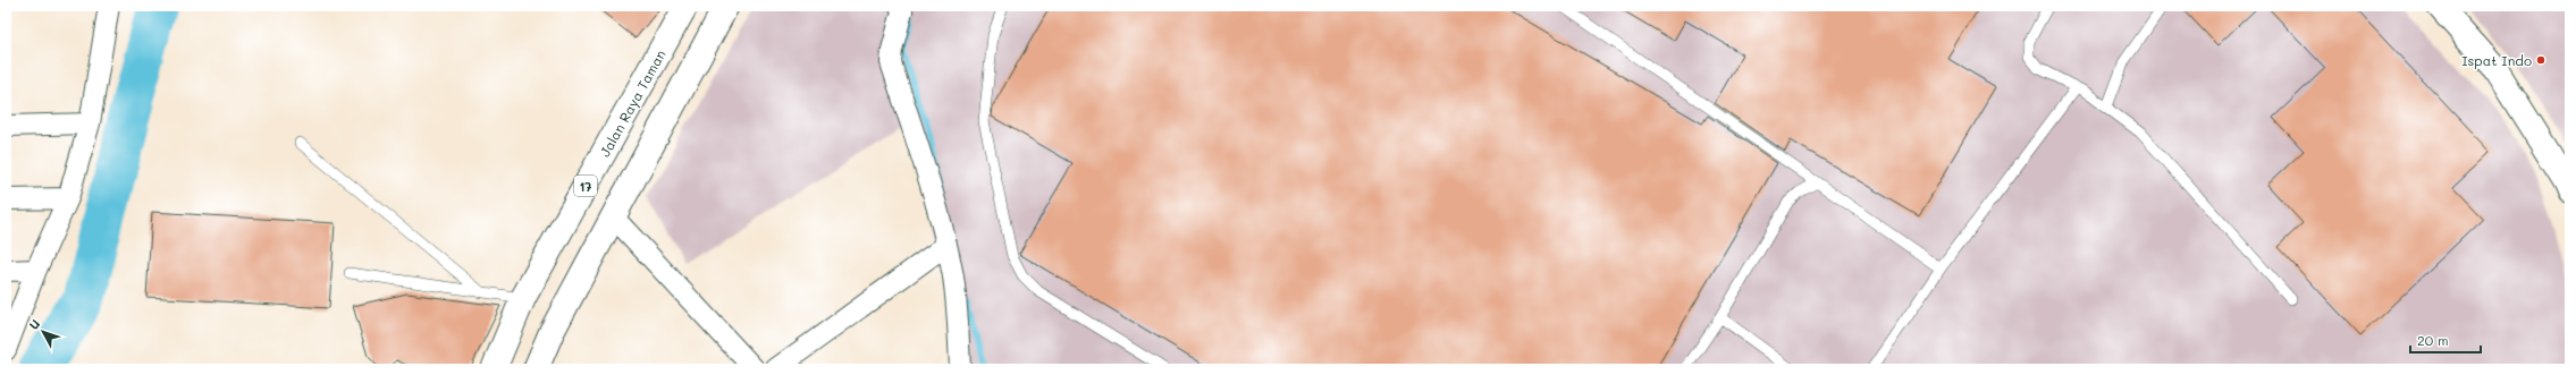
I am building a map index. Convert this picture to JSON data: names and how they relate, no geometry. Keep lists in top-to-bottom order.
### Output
{
  "streets": {
    "main road": ["Jalan Raya Taman", "17"]
  },
  "places": ["Ispat Indo"],
  "scale_bar": "20 m",
  "north": "top left"
}
